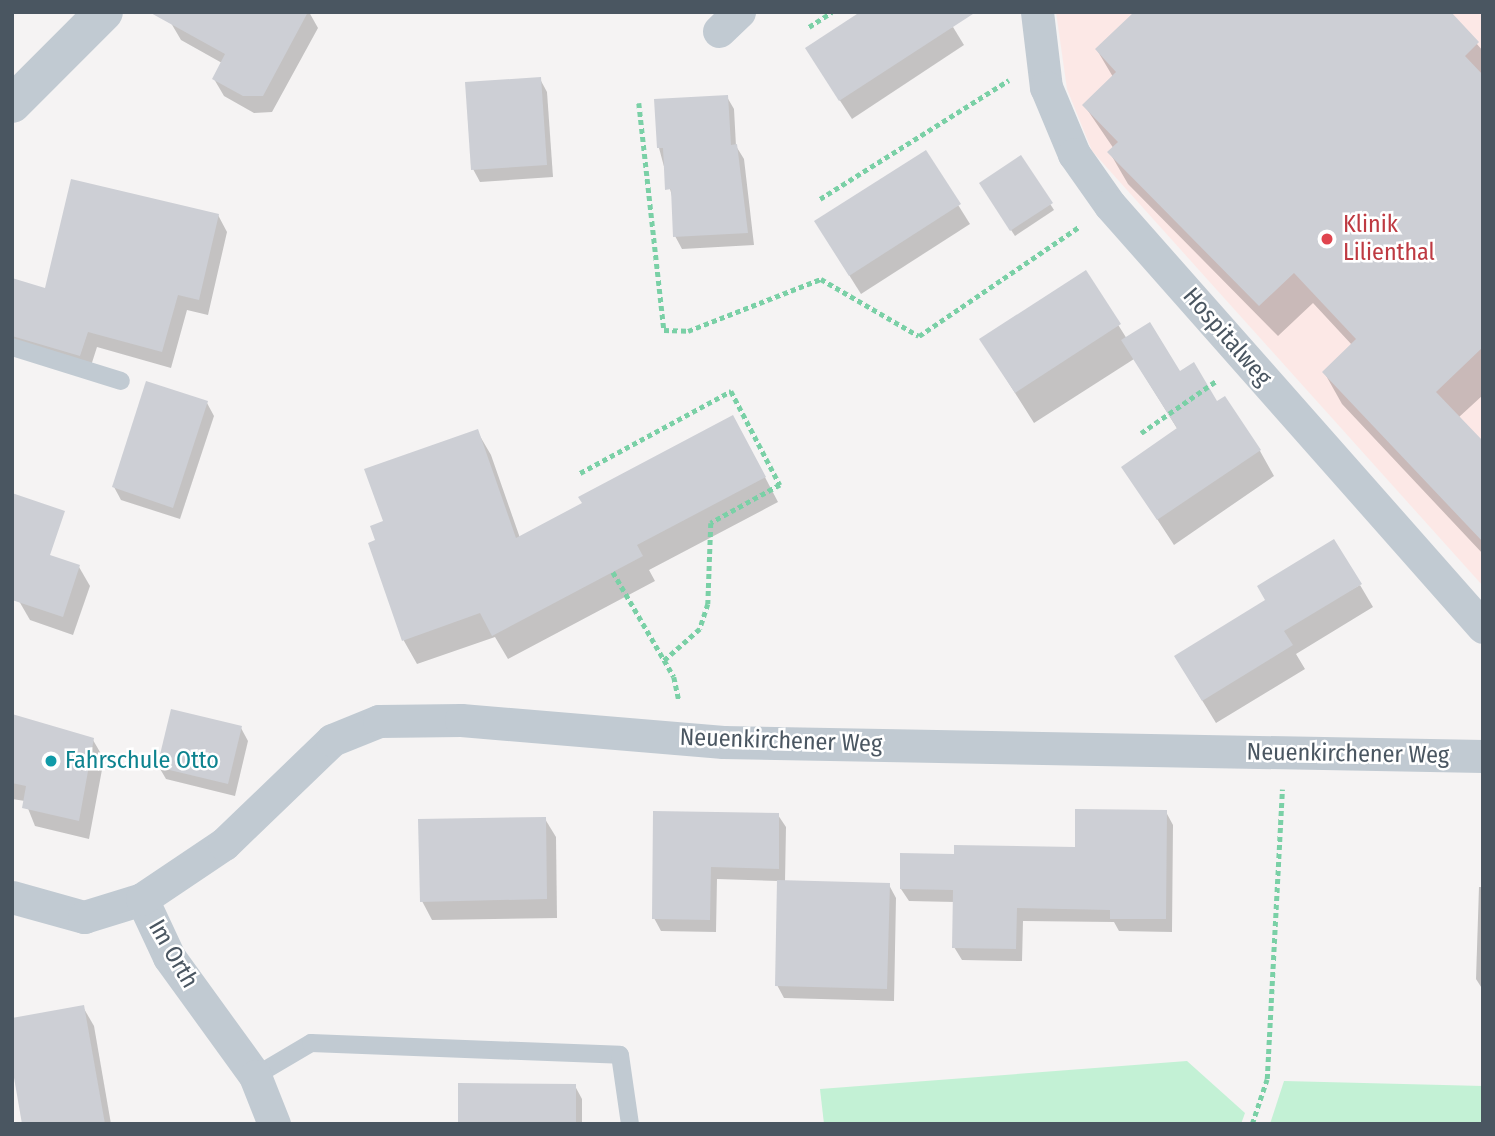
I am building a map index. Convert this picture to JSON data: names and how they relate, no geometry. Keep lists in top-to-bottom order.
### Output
{
  "streets": {
    "street": ["Hospitalweg", "Neuenkirchener Weg", "Im Orth"]
  },
  "crossings": [
    ["Neuenkirchener Weg", "Im Orth"]
  ],
  "places": ["Klinik Lilienthal", "Fahrschule Otto"]
}
